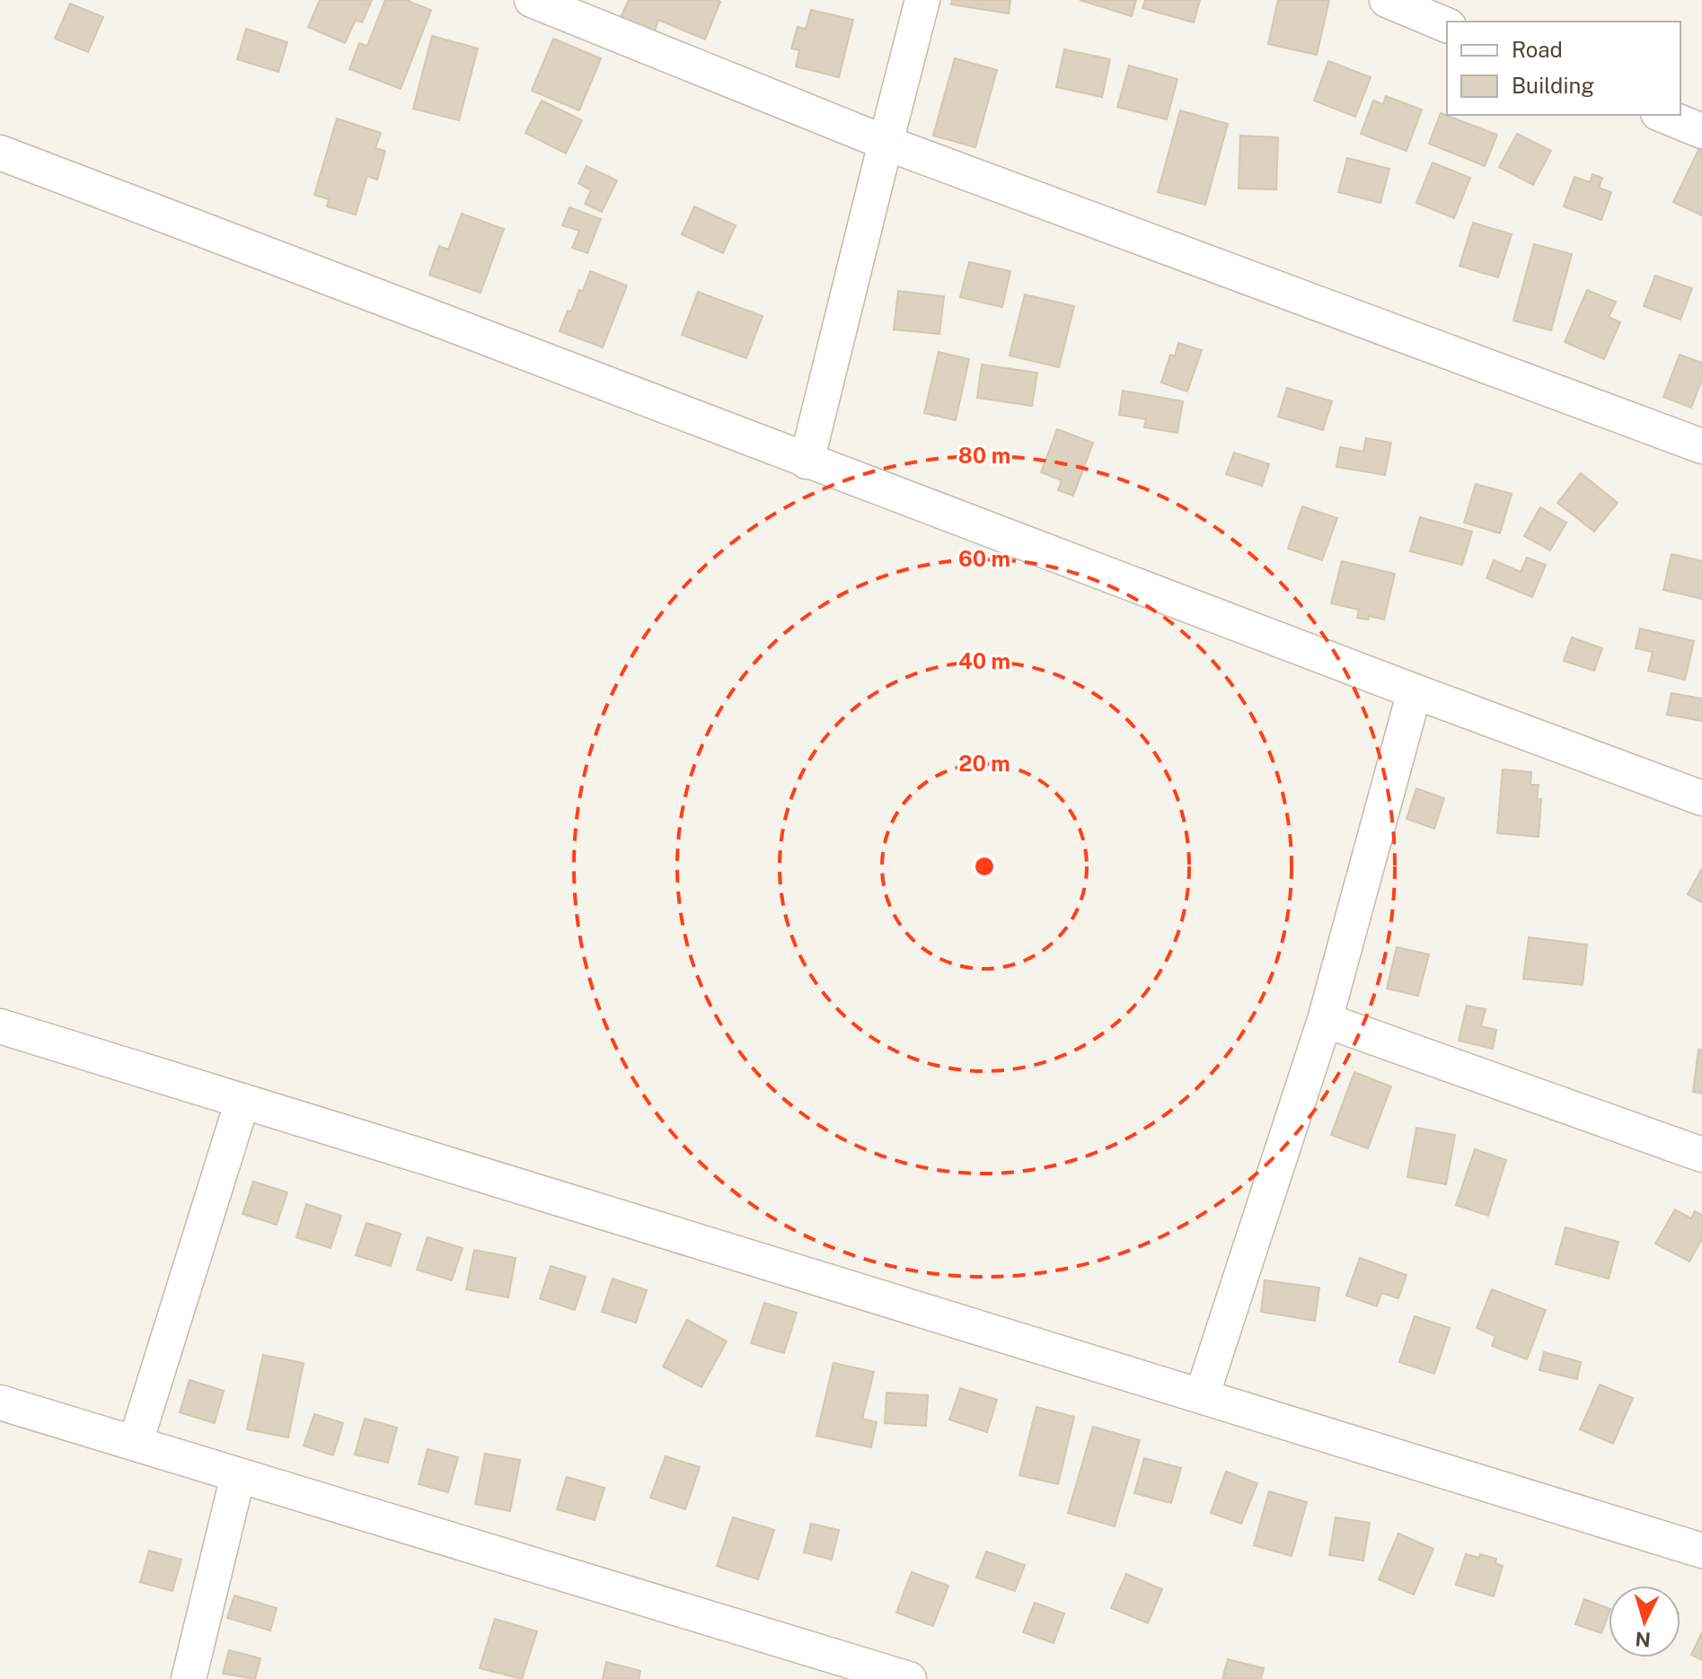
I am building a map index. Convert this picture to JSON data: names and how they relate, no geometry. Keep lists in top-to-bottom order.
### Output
{
  "legend": ["Road", "Building"],
  "north": "bottom",
  "rings": [
    "80 m",
    "60 m",
    "40 m",
    "20 m"
  ]
}
